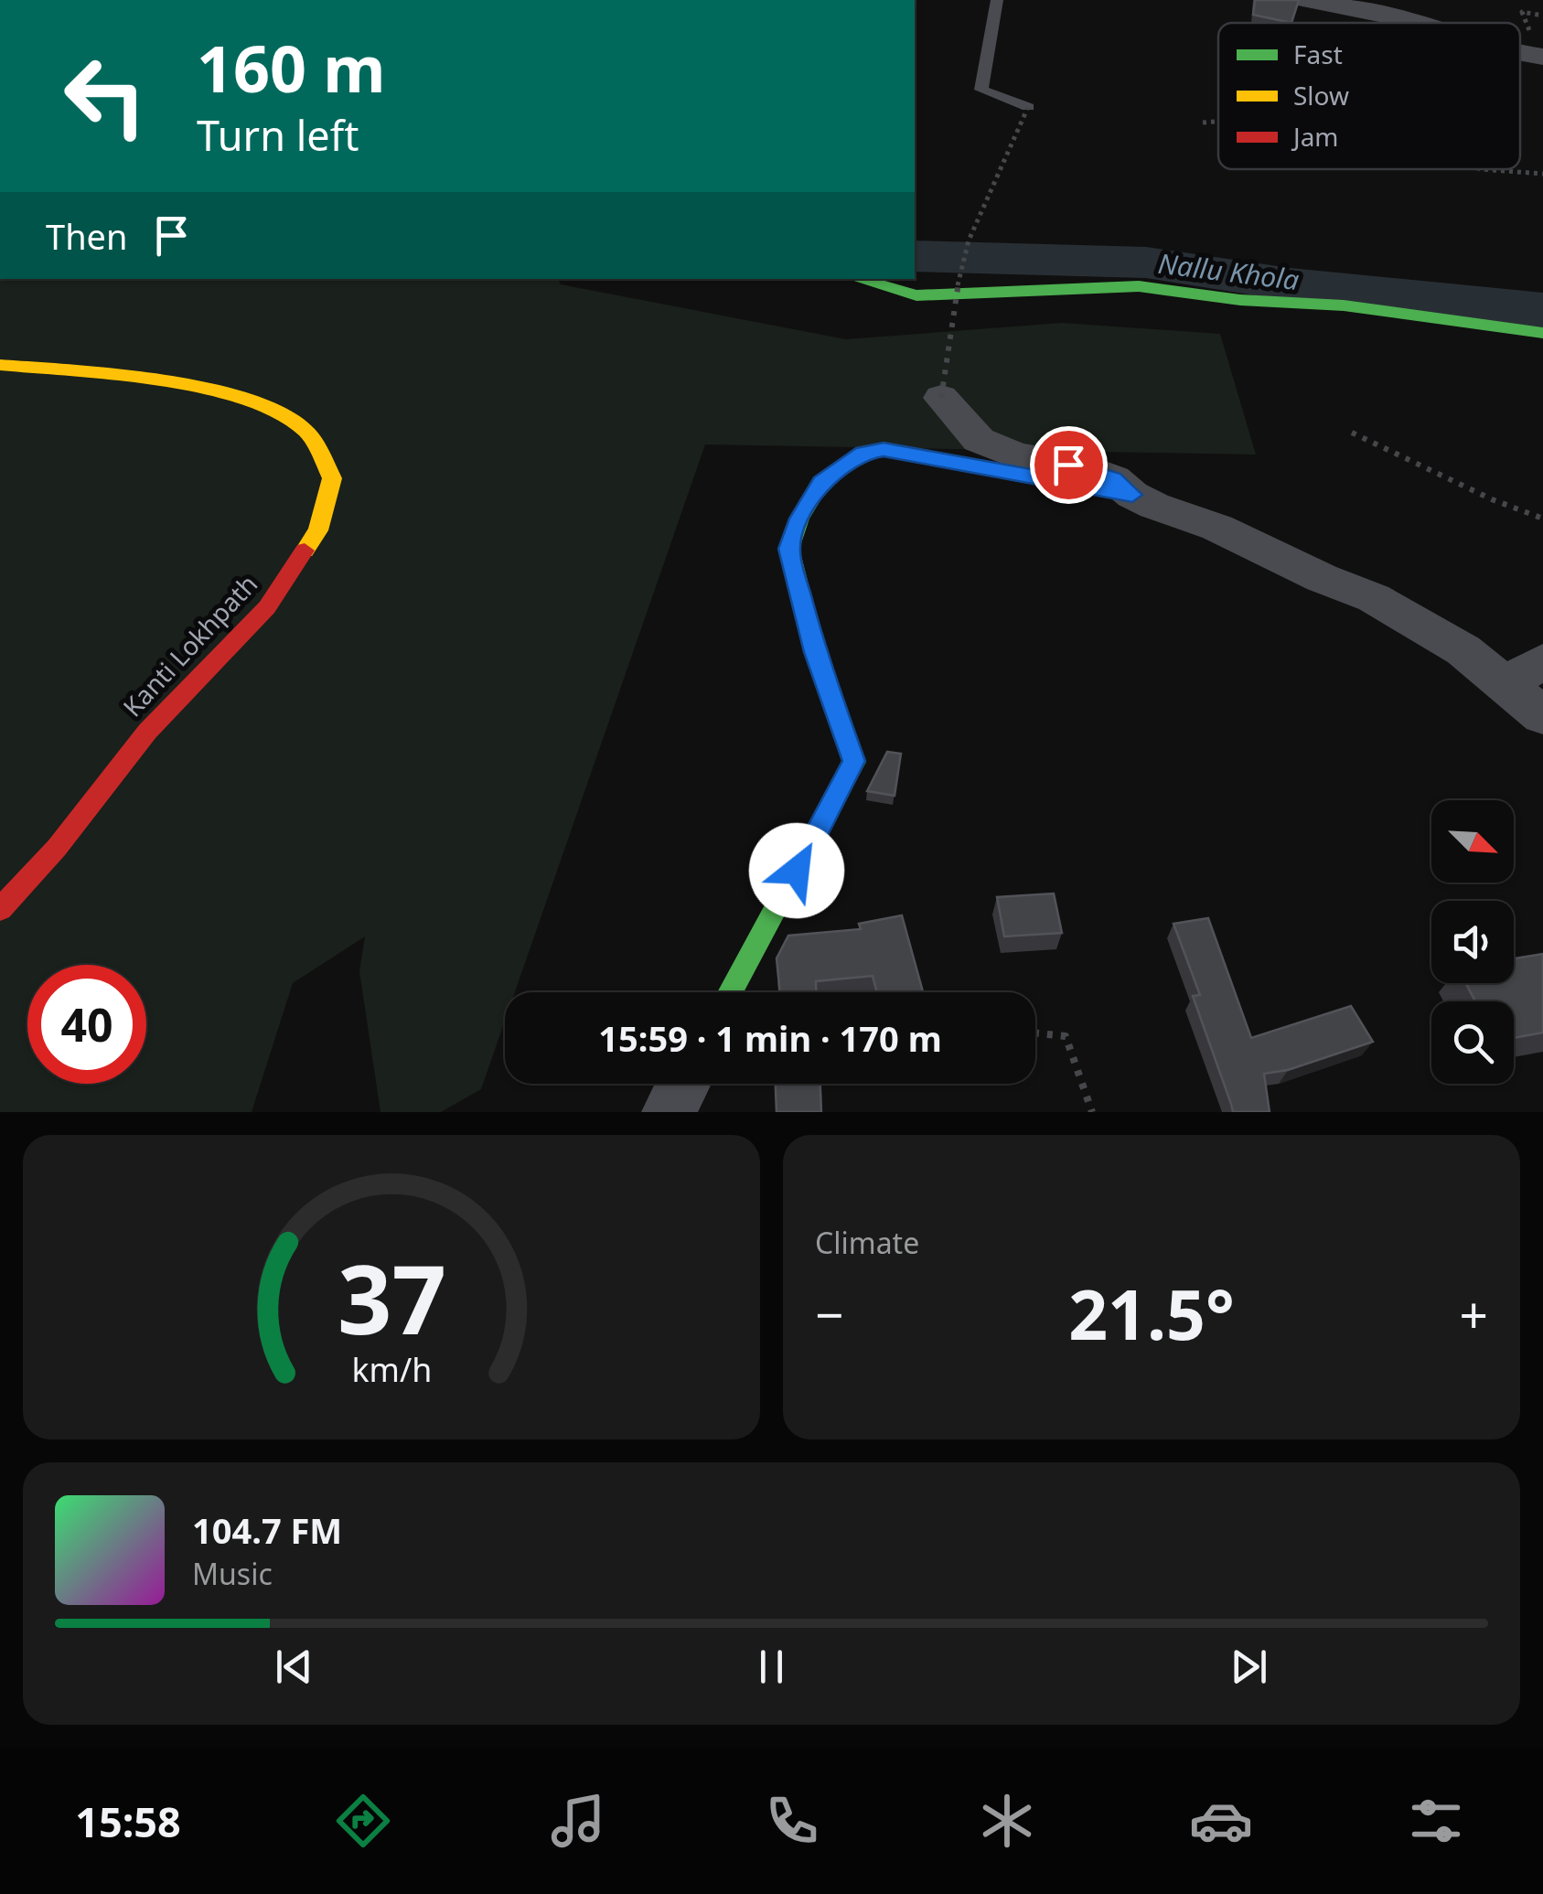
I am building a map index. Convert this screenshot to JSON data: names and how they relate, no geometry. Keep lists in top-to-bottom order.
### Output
{
  "streets": {
    "street": ["Kanti Lokhpath"]
  },
  "water": ["Nallu Khola"],
  "legend": ["Fast", "Slow", "Jam"],
  "north": "bottom right",
  "page": {
    "turn": ["160 m", "Turn left"],
    "then": "Then",
    "limit": "40",
    "trip": "15:59 · 1 min · 170 m",
    "tile": "Climate",
    "heat": ["−", "21.5°", "+"],
    "song": ["104.7 FM", "Music"],
    "tabs": "15:58",
    "gauge": ["37", "km/h"]
  }
}
